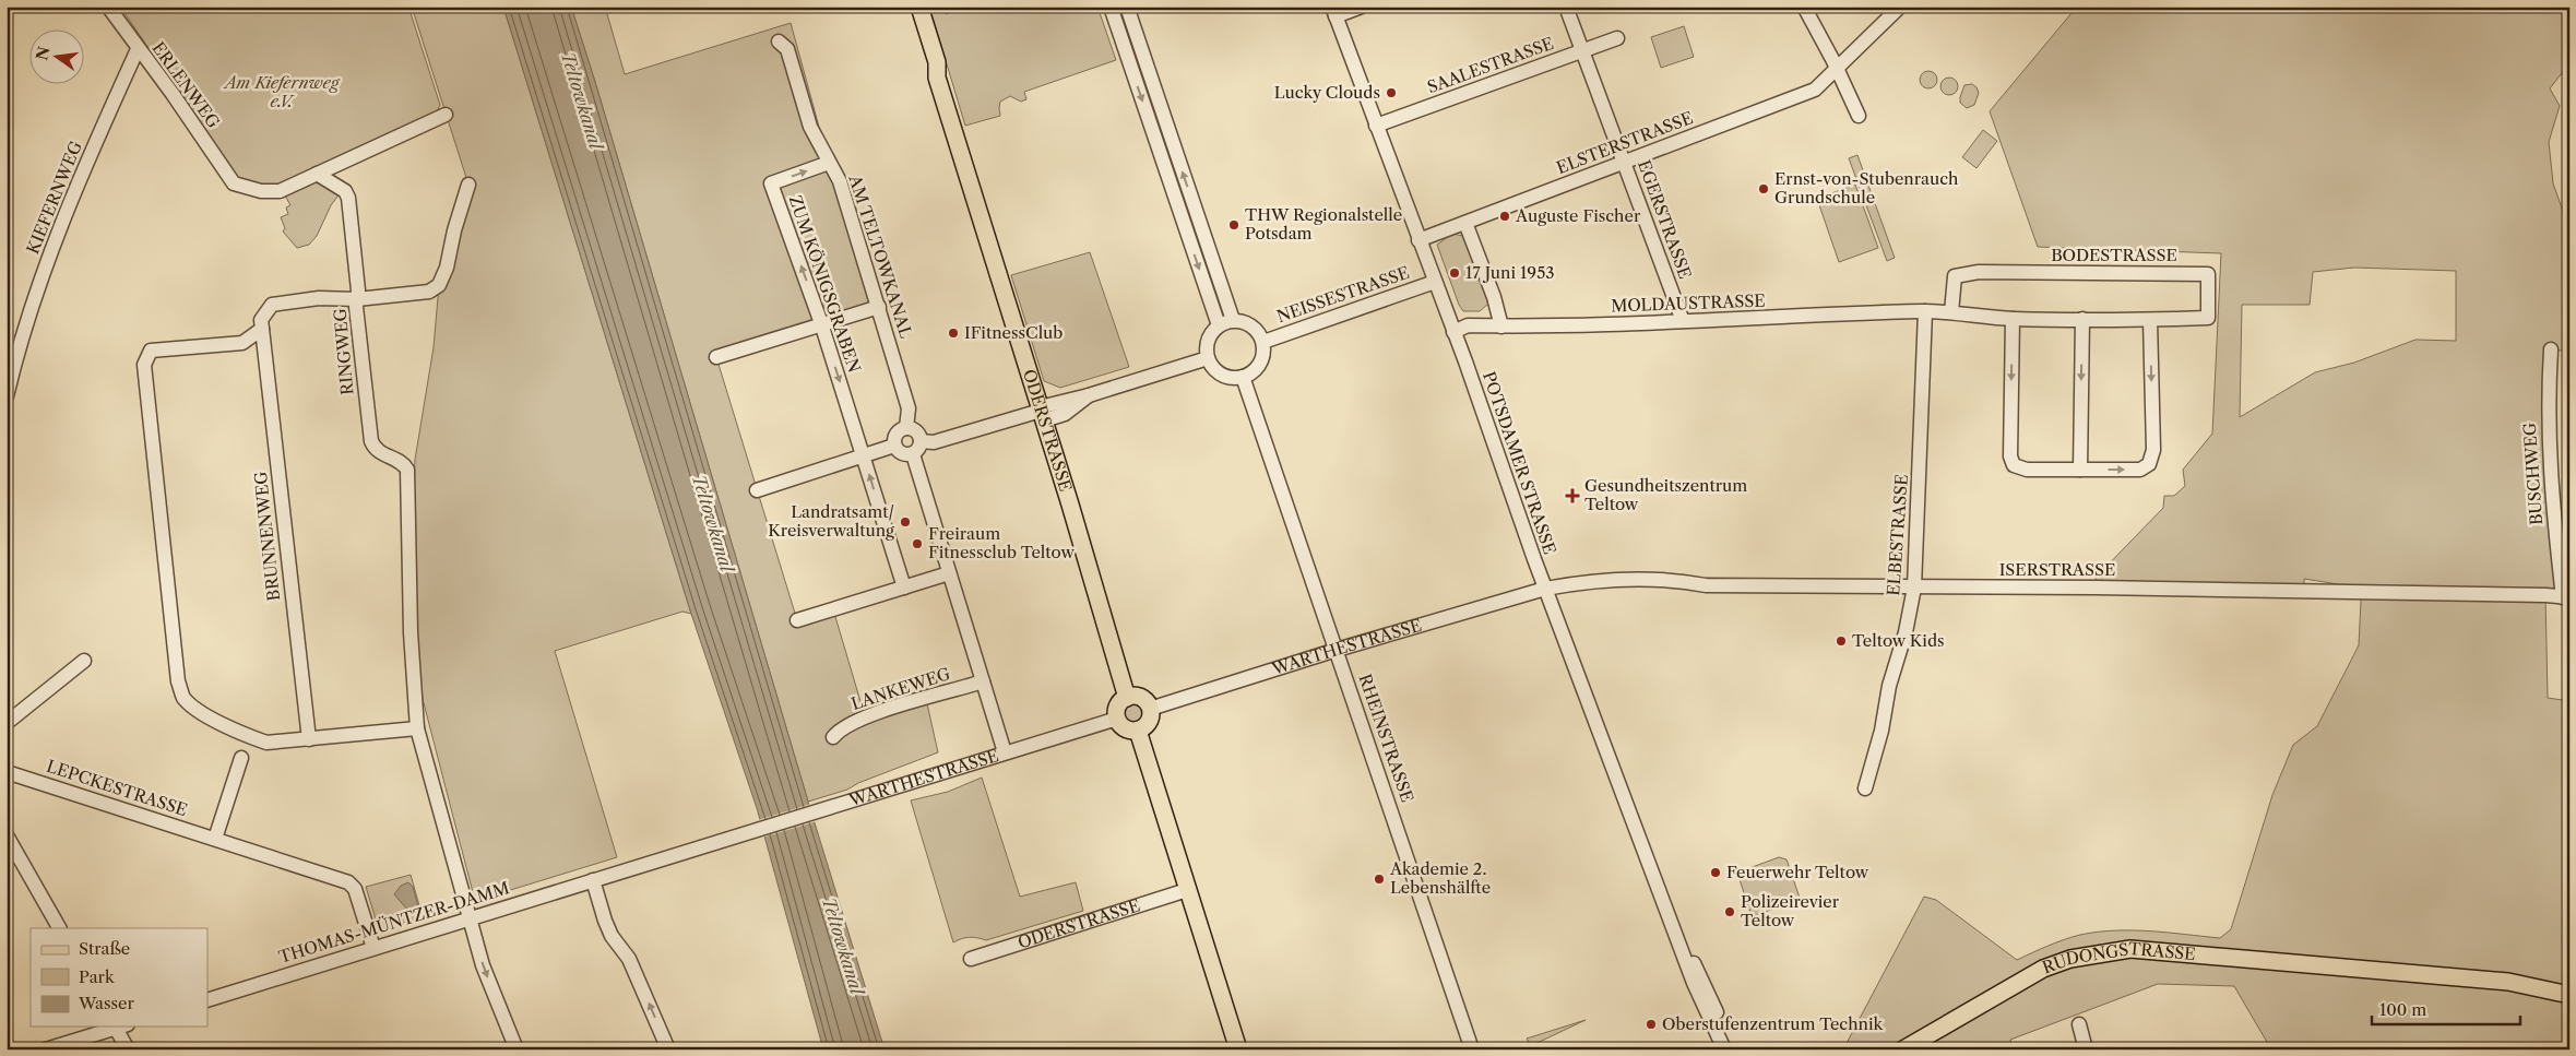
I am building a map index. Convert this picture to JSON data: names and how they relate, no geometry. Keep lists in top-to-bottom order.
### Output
{
  "streets": {
    "main road": ["ODERSTRASSE", "RUDONGSTRASSE"],
    "street": [
      "SAALESTRASSE",
      "ERLENWEG",
      "ELSTERSTRASSE",
      "KIEFERNWEG",
      "EGERSTRASSE",
      "BODESTRASSE",
      "AM TELTOWKANAL",
      "ZUM KÖNIGSGRABEN",
      "NEISSESTRASSE",
      "MOLDAUSTRASSE",
      "RINGWEG",
      "POTSDAMER STRASSE",
      "BUSCHWEG",
      "ELBESTRASSE",
      "BRUNNENWEG",
      "ISERSTRASSE",
      "WARTHESTRASSE",
      "LANKEWEG",
      "RHEINSTRASSE",
      "LEPCKESTRASSE",
      "THOMAS-MÜNTZER-DAMM"
    ]
  },
  "crossings": [
    ["SAALESTRASSE", "EGERSTRASSE"],
    ["SAALESTRASSE", "POTSDAMER STRASSE"],
    ["ERLENWEG", "KIEFERNWEG"],
    ["ELSTERSTRASSE", "EGERSTRASSE"],
    ["ELSTERSTRASSE", "POTSDAMER STRASSE"],
    ["EGERSTRASSE", "MOLDAUSTRASSE"],
    ["BODESTRASSE", "MOLDAUSTRASSE"],
    ["BODESTRASSE", "ELBESTRASSE"],
    ["AM TELTOWKANAL", "ZUM KÖNIGSGRABEN"],
    ["NEISSESTRASSE", "POTSDAMER STRASSE"],
    ["NEISSESTRASSE", "RHEINSTRASSE"],
    ["MOLDAUSTRASSE", "POTSDAMER STRASSE"],
    ["MOLDAUSTRASSE", "ELBESTRASSE"],
    ["RINGWEG", "BRUNNENWEG"],
    ["RINGWEG", "THOMAS-MÜNTZER-DAMM"],
    ["ODERSTRASSE", "WARTHESTRASSE"],
    ["POTSDAMER STRASSE", "ISERSTRASSE"],
    ["POTSDAMER STRASSE", "WARTHESTRASSE"],
    ["BUSCHWEG", "ISERSTRASSE"],
    ["ELBESTRASSE", "ISERSTRASSE"],
    ["ISERSTRASSE", "WARTHESTRASSE"],
    ["WARTHESTRASSE", "RHEINSTRASSE"],
    ["WARTHESTRASSE", "THOMAS-MÜNTZER-DAMM"],
    ["LEPCKESTRASSE", "THOMAS-MÜNTZER-DAMM"]
  ],
  "water": ["Teltowkanal"],
  "parks": ["Am Kiefernweg e.V."],
  "places": {
    "other": [
      "Lucky Clouds",
      "Ernst-von-Stubenrauch Grundschule",
      "Auguste Fischer",
      "THW Regionalstelle Potsdam",
      "17 Juni 1953",
      "IFitnessClub",
      "Landratsamt/ Kreisverwaltung",
      "Freiraum Fitnessclub Teltow",
      "Teltow Kids",
      "Feuerwehr Teltow",
      "Akademie 2. Lebenshälfte",
      "Polizeirevier Teltow",
      "Oberstufenzentrum Technik"
    ],
    "health": ["Gesundheitszentrum Teltow"]
  },
  "legend": ["Straße", "Park", "Wasser"],
  "scale_bar": "100 m",
  "north": "left"
}
